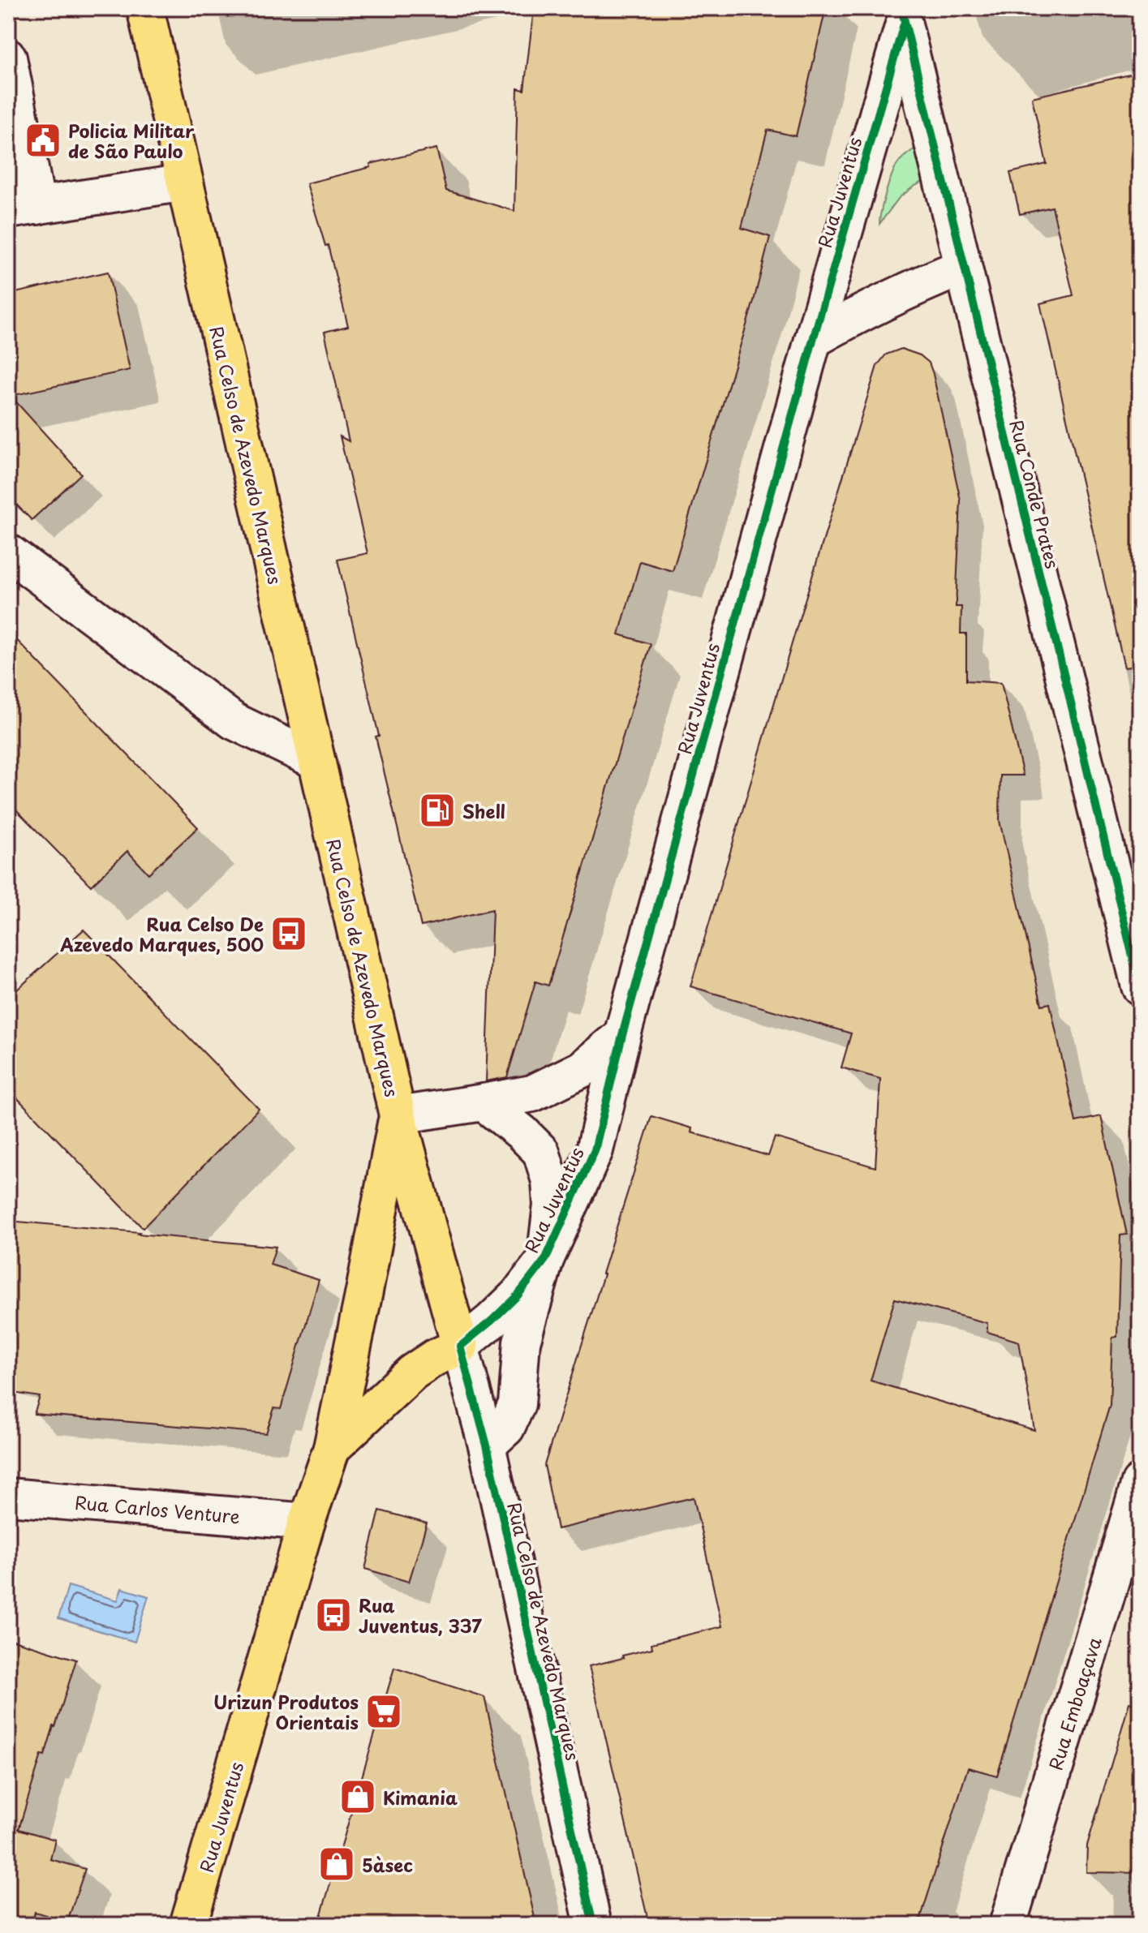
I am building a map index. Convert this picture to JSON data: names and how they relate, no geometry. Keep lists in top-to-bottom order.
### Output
{
  "streets": {
    "main road": ["Rua Juventus", "Rua Celso de Azevedo Marques"],
    "street": ["Rua Conde Prates", "Rua Carlos Venture", "Rua Emboaçava"]
  },
  "crossings": [
    ["Rua Juventus", "Rua Celso de Azevedo Marques"],
    ["Rua Juventus", "Rua Conde Prates"],
    ["Rua Juventus", "Rua Carlos Venture"]
  ],
  "places": {
    "public building": ["Policia Militar de São Paulo"],
    "fuel station": ["Shell"],
    "bus stop": ["Rua Celso De Azevedo Marques, 500", "Rua Juventus, 337"],
    "supermarket": ["Urizun Produtos Orientais"],
    "shop": ["Kimania", "5àsec"]
  }
}
